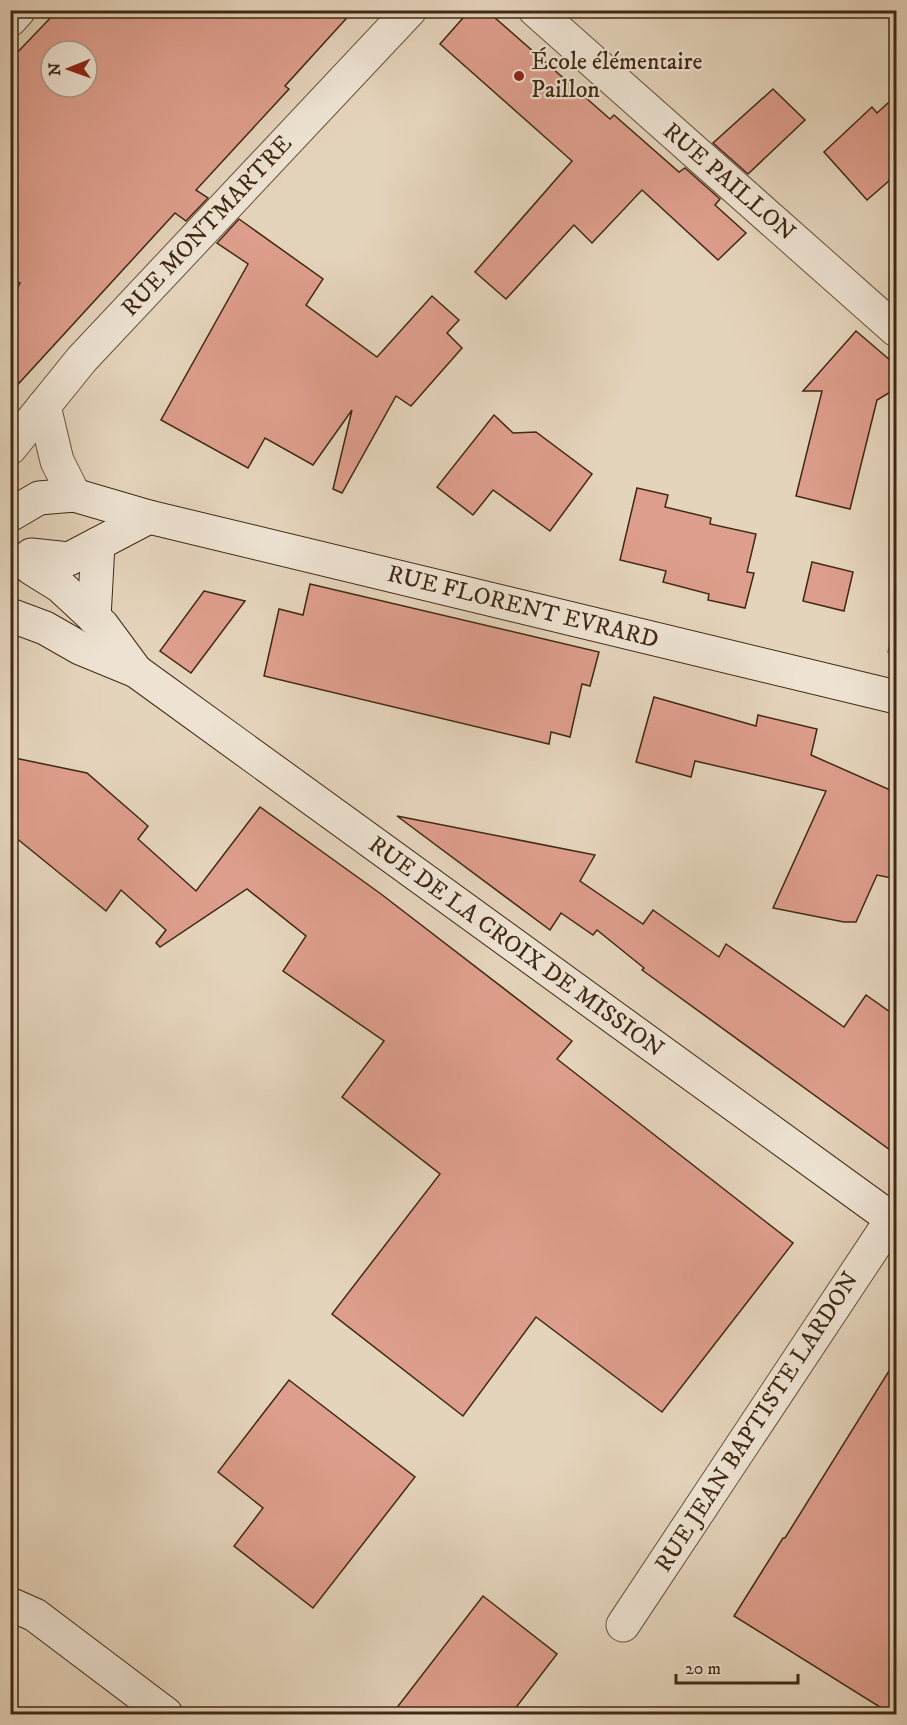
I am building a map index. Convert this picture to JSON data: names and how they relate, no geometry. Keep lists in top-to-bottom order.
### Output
{
  "streets": {
    "street": [
      "RUE PAILLON",
      "RUE MONTMARTRE",
      "RUE FLORENT EVRARD",
      "RUE DE LA CROIX DE MISSION",
      "RUE JEAN BAPTISTE LARDON"
    ]
  },
  "crossings": [
    ["RUE DE LA CROIX DE MISSION", "RUE JEAN BAPTISTE LARDON"]
  ],
  "places": ["École élémentaire Paillon"],
  "scale_bar": "20 m",
  "north": "left"
}
